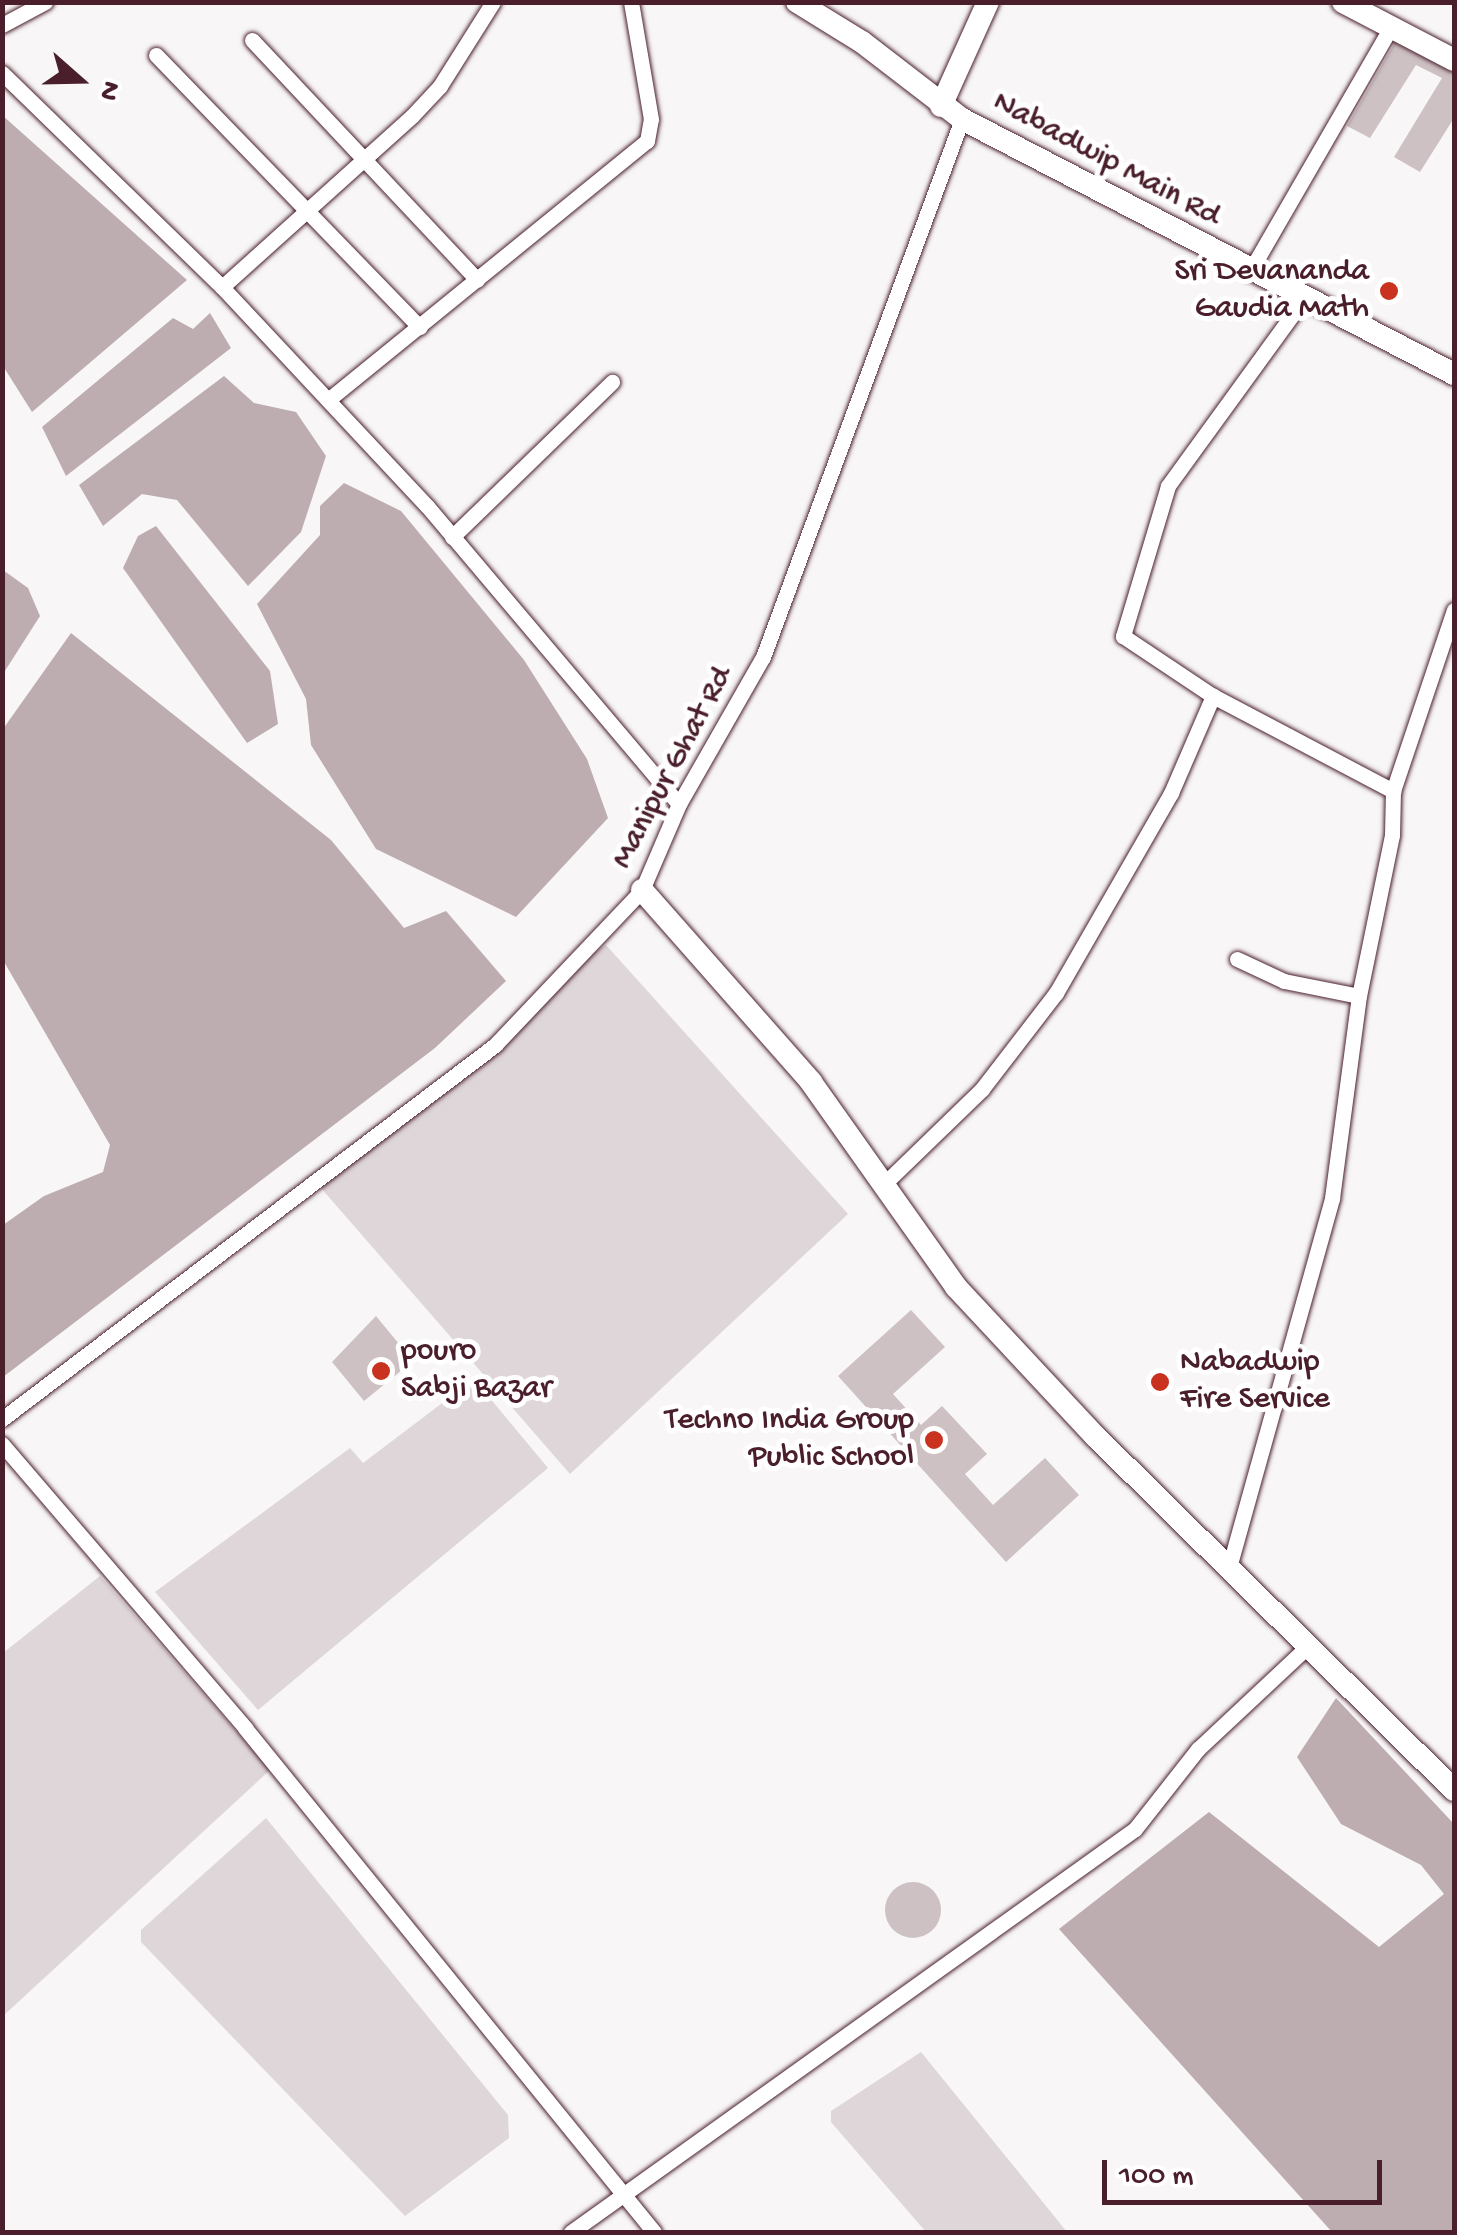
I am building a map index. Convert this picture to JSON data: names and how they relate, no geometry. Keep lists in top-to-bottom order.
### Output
{
  "streets": {
    "street": ["Nabadwip Main Rd", "Manipur Ghat Rd"]
  },
  "crossings": [
    ["Nabadwip Main Rd", "Manipur Ghat Rd"]
  ],
  "places": [
    "Sri Devananda Gaudia Math",
    "pouro Sabji Bazar",
    "Nabadwip Fire Service",
    "Techno India Group Public School"
  ],
  "scale_bar": "100 m",
  "north": "right"
}
